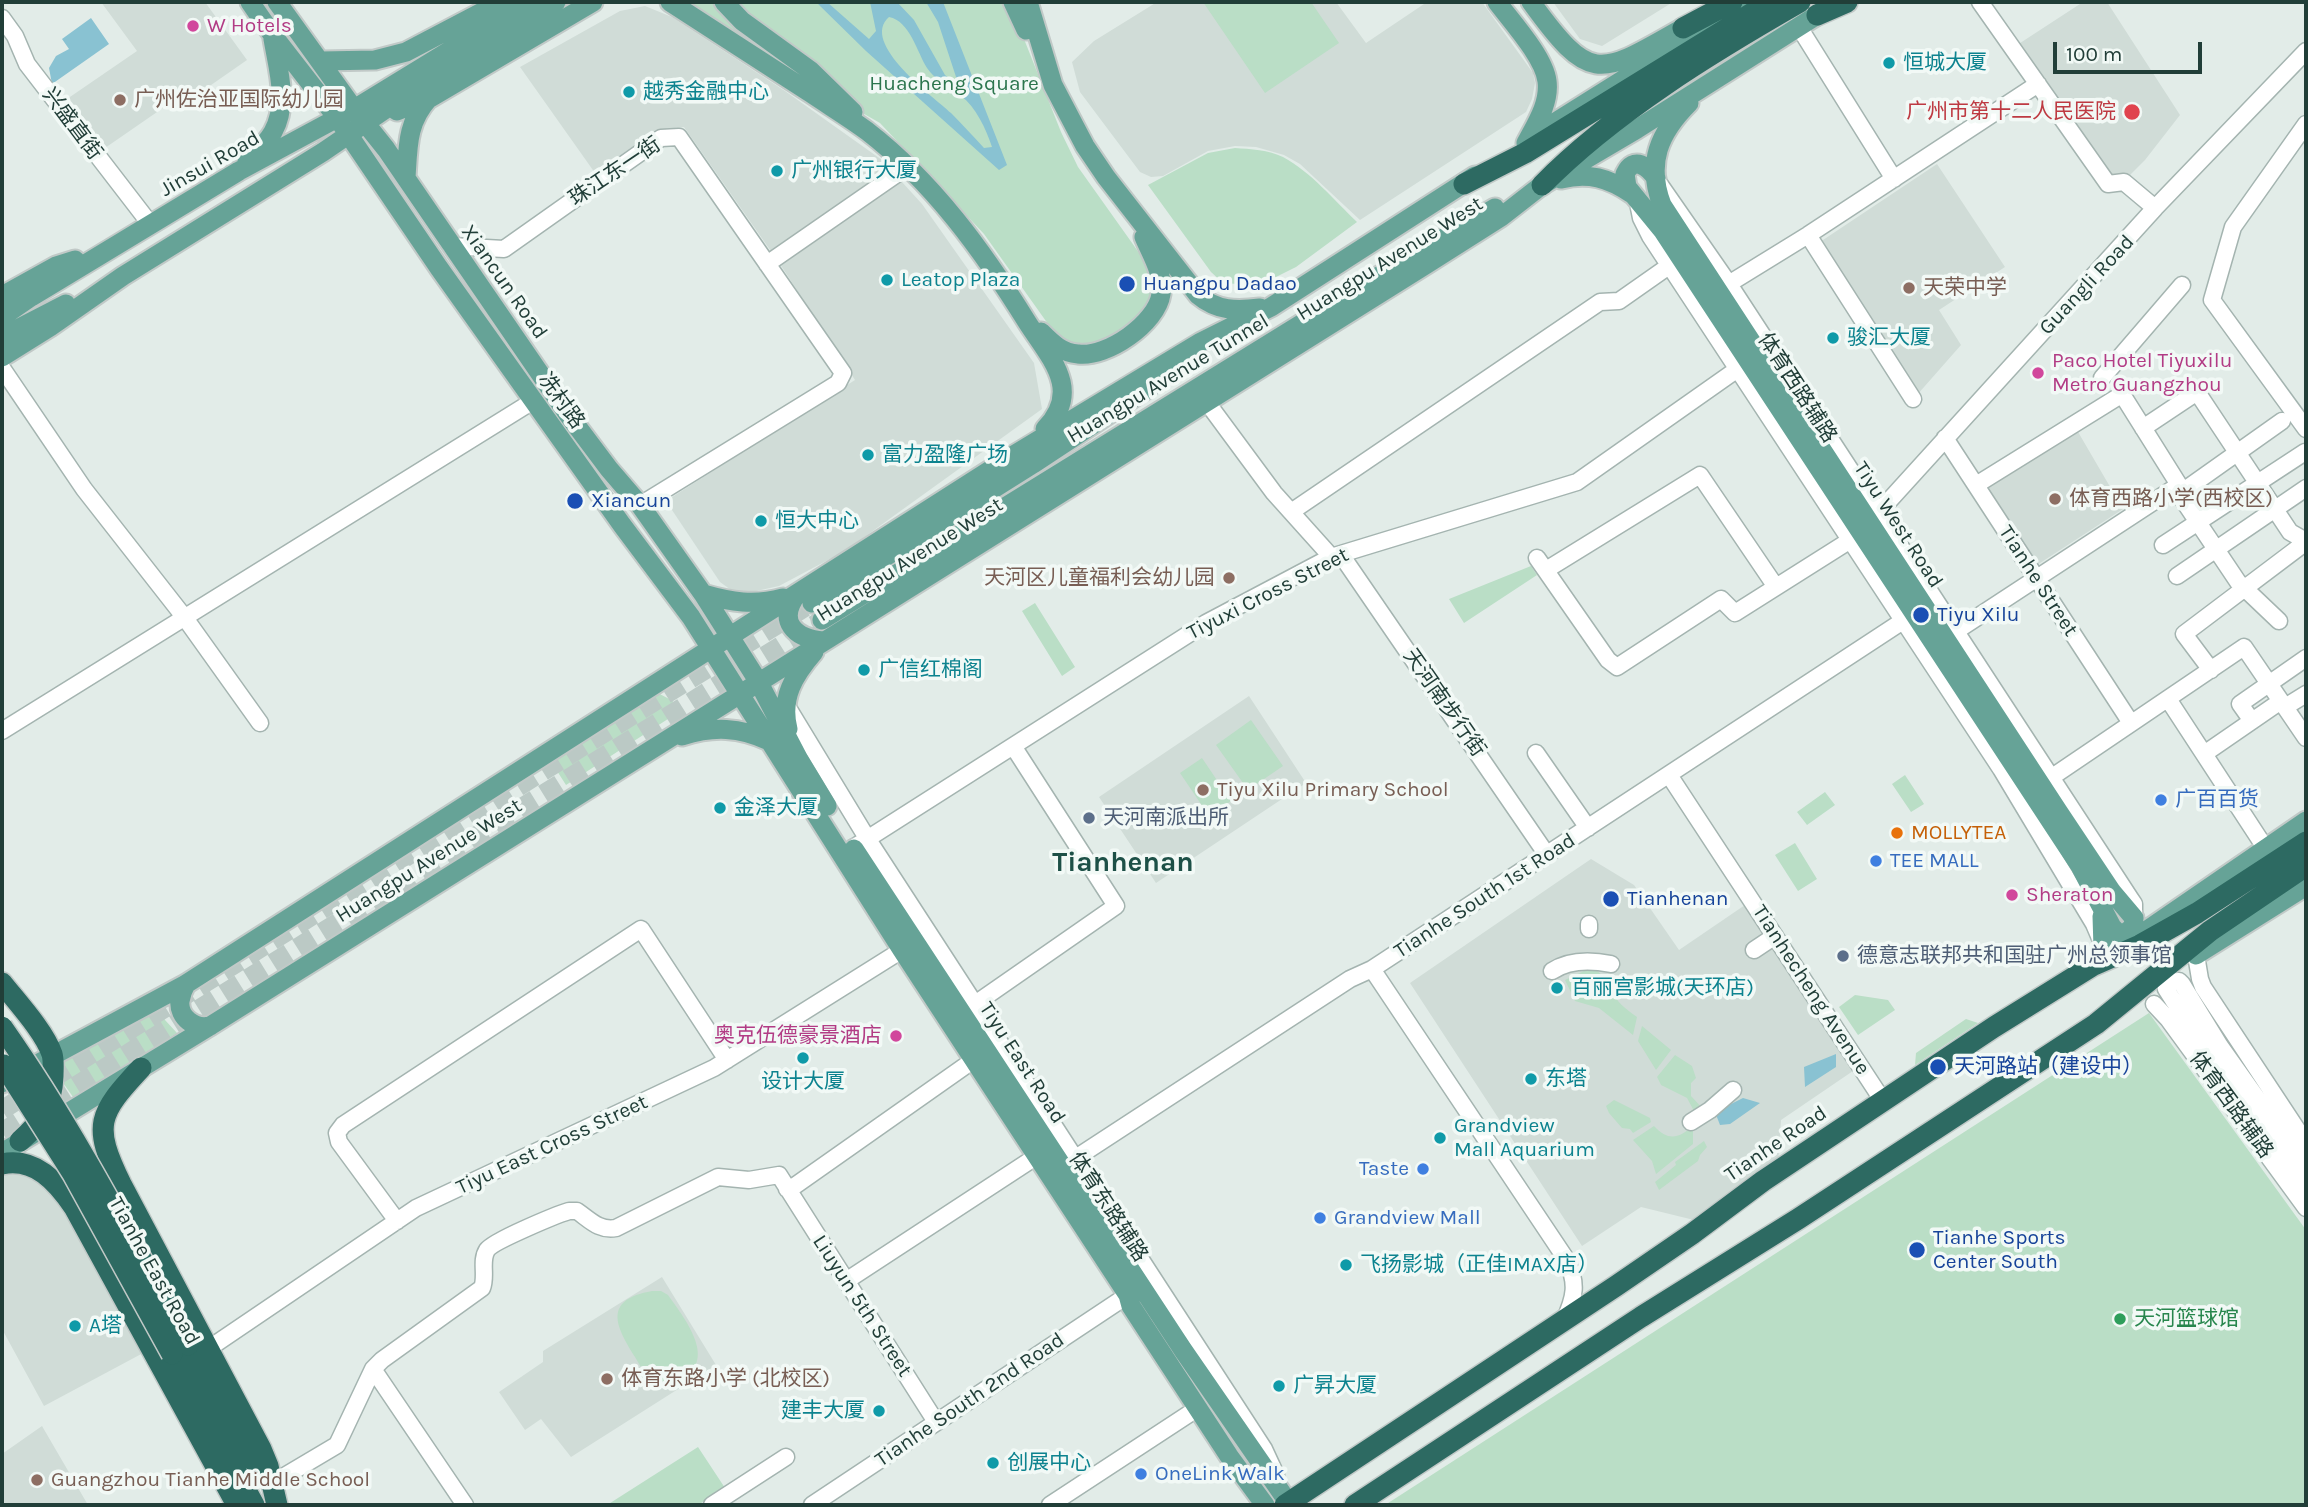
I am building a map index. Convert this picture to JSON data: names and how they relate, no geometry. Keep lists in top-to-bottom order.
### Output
{
  "streets": {
    "highway": ["Tianhe Road", "Tianhe East Road"],
    "main road": [
      "Jinsui Road",
      "Huangpu Avenue West",
      "Xiancun Road",
      "Huangpu Avenue Tunnel",
      "冼村路",
      "Tiyu West Road",
      "Tiyu East Road"
    ],
    "street": [
      "兴盛直街",
      "珠江东一街",
      "Guangli Road",
      "体育西路辅路",
      "Tianhe Street",
      "Tiyuxi Cross Street",
      "天河南步行街",
      "Tianhe South 1st Road",
      "Tianhecheng Avenue",
      "Tiyu East Cross Street",
      "体育东路辅路",
      "Liuyun 5th Street",
      "Tianhe South 2nd Road"
    ]
  },
  "crossings": [
    ["兴盛直街", "Jinsui Road"],
    ["Jinsui Road", "Xiancun Road"],
    ["Jinsui Road", "冼村路"],
    ["珠江东一街", "Xiancun Road"],
    ["Huangpu Avenue West", "Xiancun Road"],
    ["Huangpu Avenue West", "Huangpu Avenue Tunnel"],
    ["Huangpu Avenue West", "冼村路"],
    ["Huangpu Avenue West", "Tiyu East Road"],
    ["Huangpu Avenue West", "Tianhe East Road"],
    ["Xiancun Road", "冼村路"],
    ["Xiancun Road", "Tiyu East Road"],
    ["Guangli Road", "Tiyu West Road"],
    ["Guangli Road", "Tianhe Street"],
    ["冼村路", "Tiyu East Road"],
    ["Tiyu West Road", "Tiyuxi Cross Street"],
    ["Tiyu West Road", "Tianhe South 1st Road"],
    ["Tiyuxi Cross Street", "Tiyu East Road"],
    ["Tiyuxi Cross Street", "体育东路辅路"],
    ["Tianhe South 1st Road", "Tianhecheng Avenue"],
    ["Tianhe South 1st Road", "Tiyu East Road"],
    ["Tianhe South 1st Road", "体育东路辅路"],
    ["Tianhecheng Avenue", "Tianhe Road"],
    ["Tiyu East Road", "Tianhe Road"],
    ["Tiyu East Road", "Tiyu East Cross Street"],
    ["Tiyu East Road", "体育东路辅路"],
    ["Tiyu East Road", "Tianhe South 2nd Road"],
    ["Tiyu East Cross Street", "Tianhe East Road"],
    ["Liuyun 5th Street", "Tianhe South 2nd Road"]
  ],
  "districts": ["Tianhenan"],
  "parks": ["Huacheng Square"],
  "places": [
    "W Hotels",
    "恒城大厦",
    "越秀金融中心",
    "广州佐治亚国际幼儿园",
    "广州市第十二人民医院",
    "广州银行大厦",
    "Leatop Plaza",
    "Huangpu Dadao",
    "天荣中学",
    "骏汇大厦",
    "Paco Hotel Tiyuxilu Metro Guangzhou",
    "富力盈隆广场",
    "体育西路小学(西校区)",
    "Xiancun",
    "恒大中心",
    "天河区儿童福利会幼儿园",
    "Tiyu Xilu",
    "广信红棉阁",
    "Tiyu Xilu Primary School",
    "广百百货",
    "金泽大厦",
    "天河南派出所",
    "MOLLYTEA",
    "TEE MALL",
    "Sheraton",
    "Tianhenan",
    "德意志联邦共和国驻广州总领事馆",
    "百丽宫影城(天环店)",
    "奥克伍德豪景酒店",
    "设计大厦",
    "天河路站（建设中）",
    "东塔",
    "Grandview Mall Aquarium",
    "Taste",
    "Grandview Mall",
    "Tianhe Sports Center South",
    "飞扬影城（正佳IMAX店）",
    "天河篮球馆",
    "A塔",
    "体育东路小学 (北校区)",
    "广昇大厦",
    "建丰大厦",
    "创展中心",
    "OneLink Walk",
    "Guangzhou Tianhe Middle School"
  ],
  "scale_bar": "100 m"
}
